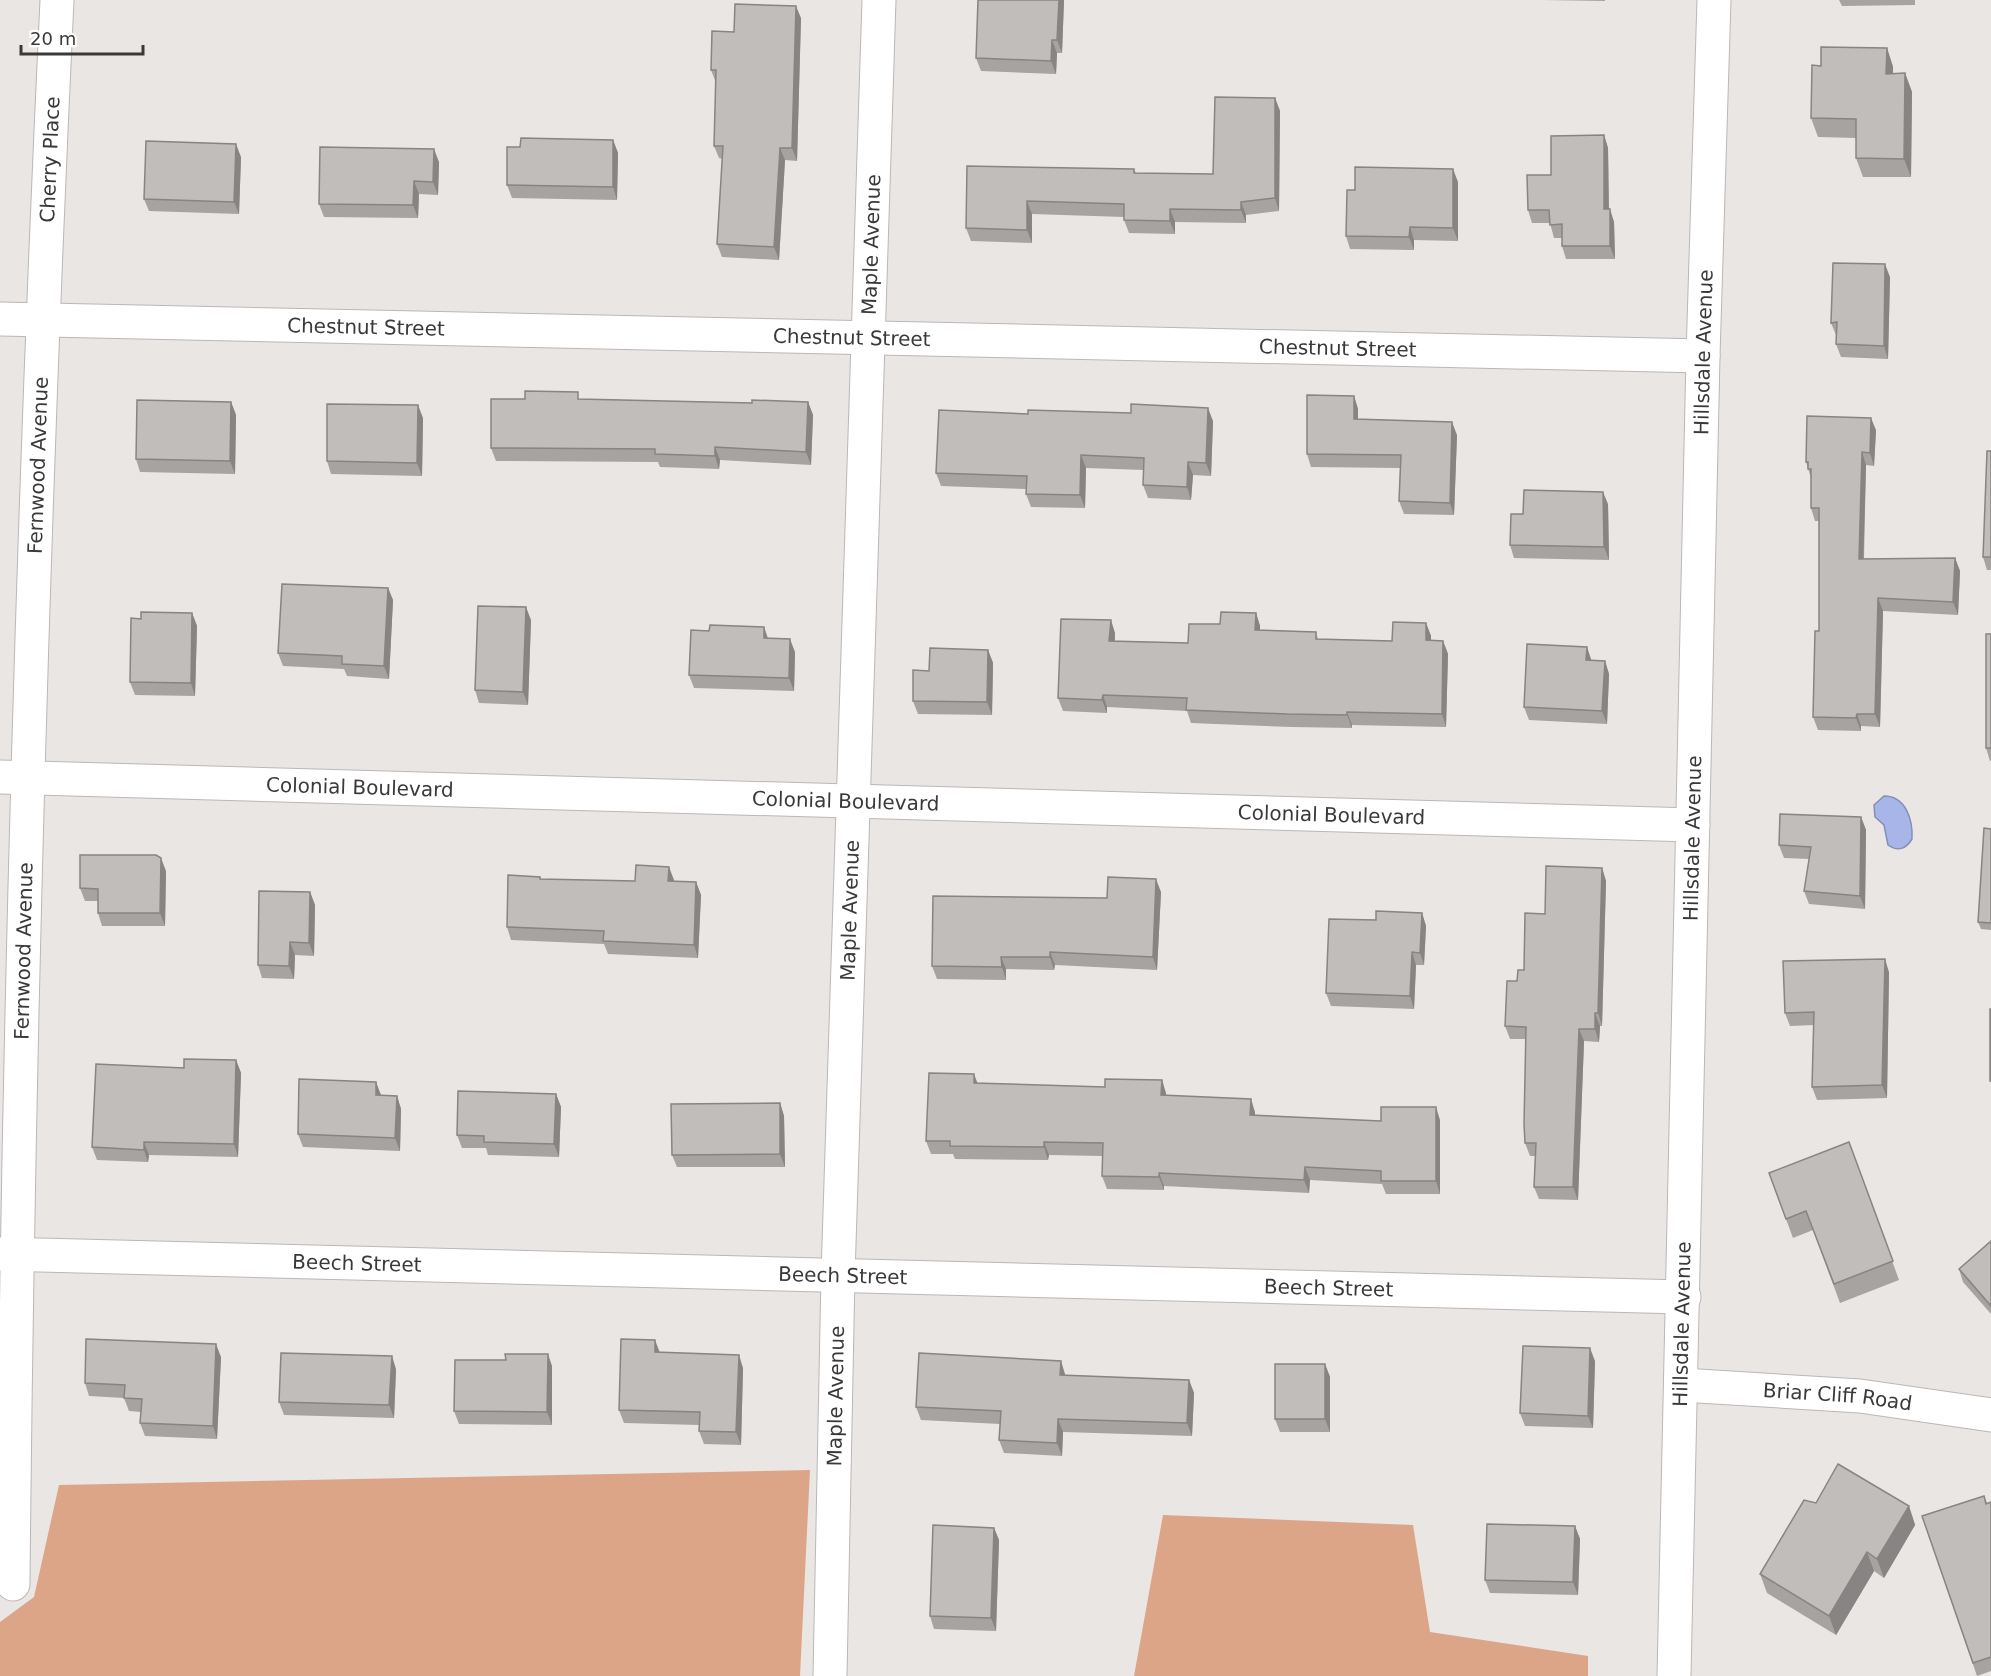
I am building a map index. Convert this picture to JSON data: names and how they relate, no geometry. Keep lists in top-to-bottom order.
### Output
{
  "streets": {
    "street": [
      "Cherry Place",
      "Maple Avenue",
      "Chestnut Street",
      "Hillsdale Avenue",
      "Fernwood Avenue",
      "Colonial Boulevard",
      "Beech Street",
      "Briar Cliff Road"
    ]
  },
  "crossings": [
    ["Cherry Place", "Chestnut Street"],
    ["Cherry Place", "Fernwood Avenue"],
    ["Maple Avenue", "Chestnut Street"],
    ["Maple Avenue", "Colonial Boulevard"],
    ["Maple Avenue", "Beech Street"],
    ["Chestnut Street", "Hillsdale Avenue"],
    ["Chestnut Street", "Fernwood Avenue"],
    ["Hillsdale Avenue", "Colonial Boulevard"],
    ["Hillsdale Avenue", "Beech Street"],
    ["Hillsdale Avenue", "Briar Cliff Road"],
    ["Fernwood Avenue", "Colonial Boulevard"],
    ["Fernwood Avenue", "Beech Street"]
  ],
  "scale_bar": "20 m"
}
